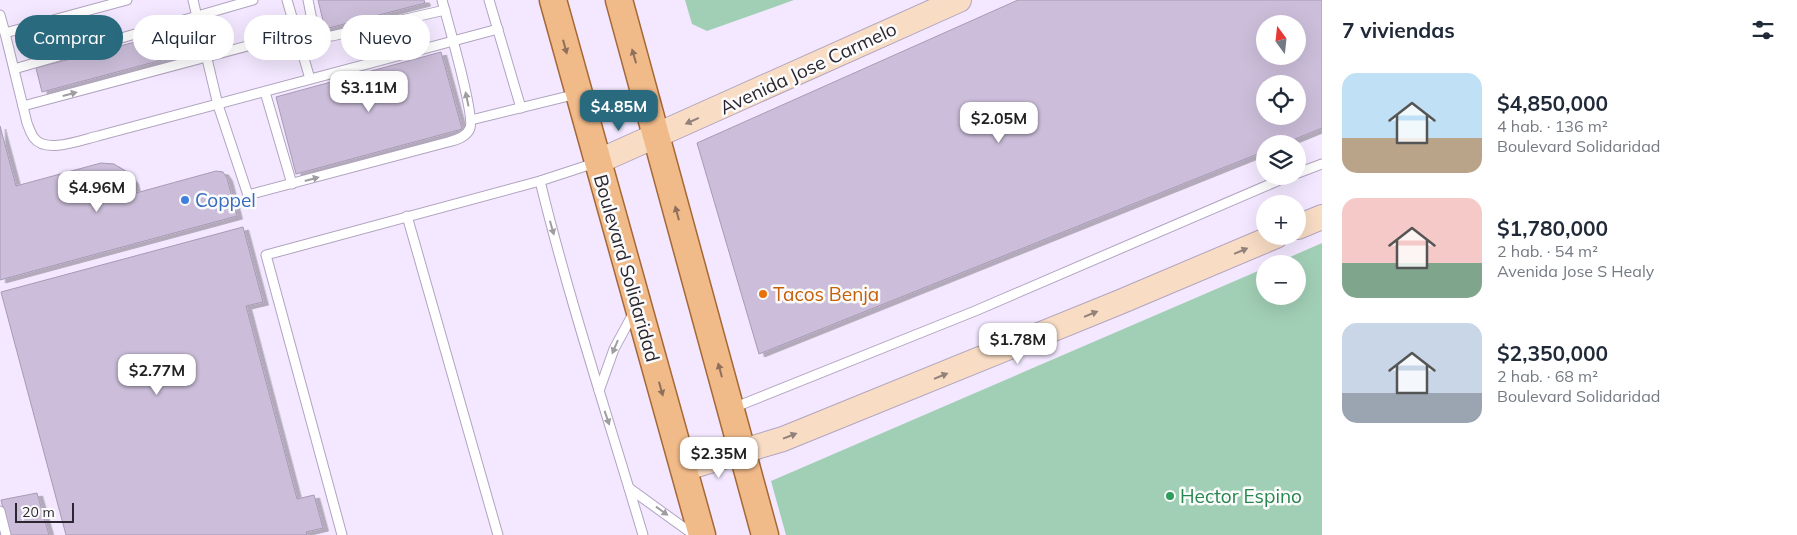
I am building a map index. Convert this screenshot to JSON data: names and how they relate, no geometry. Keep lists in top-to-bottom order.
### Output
{
  "streets": {
    "main road": ["Boulevard Solidaridad"],
    "street": ["Avenida Jose Carmelo"]
  },
  "crossings": [
    ["Avenida Jose Carmelo", "Boulevard Solidaridad"]
  ],
  "one_way": ["Avenida Jose Carmelo"],
  "places": ["Coppel", "Tacos Benja", "Hector Espino"],
  "scale_bar": "20 m",
  "north": "top",
  "page": {
    "heading": "7 viviendas",
    "map_buttons": ["+", "−"],
    "chip": [
      "Comprar",
      "Alquilar",
      "Filtros",
      "Nuevo"
    ],
    "list": [
      {
        "name": "$4,850,000",
        "note": "4 hab. · 136 m² · Boulevard Solidaridad"
      },
      {
        "name": "$1,780,000",
        "note": "2 hab. · 54 m² · Avenida Jose S Healy"
      },
      {
        "name": "$2,350,000",
        "note": "2 hab. · 68 m² · Boulevard Solidaridad"
      }
    ],
    "price": [
      "$3.11M",
      "$4.85M",
      "$2.05M",
      "$4.96M",
      "$1.78M",
      "$2.77M",
      "$2.35M"
    ],
    "scale": "20 m"
  }
}
